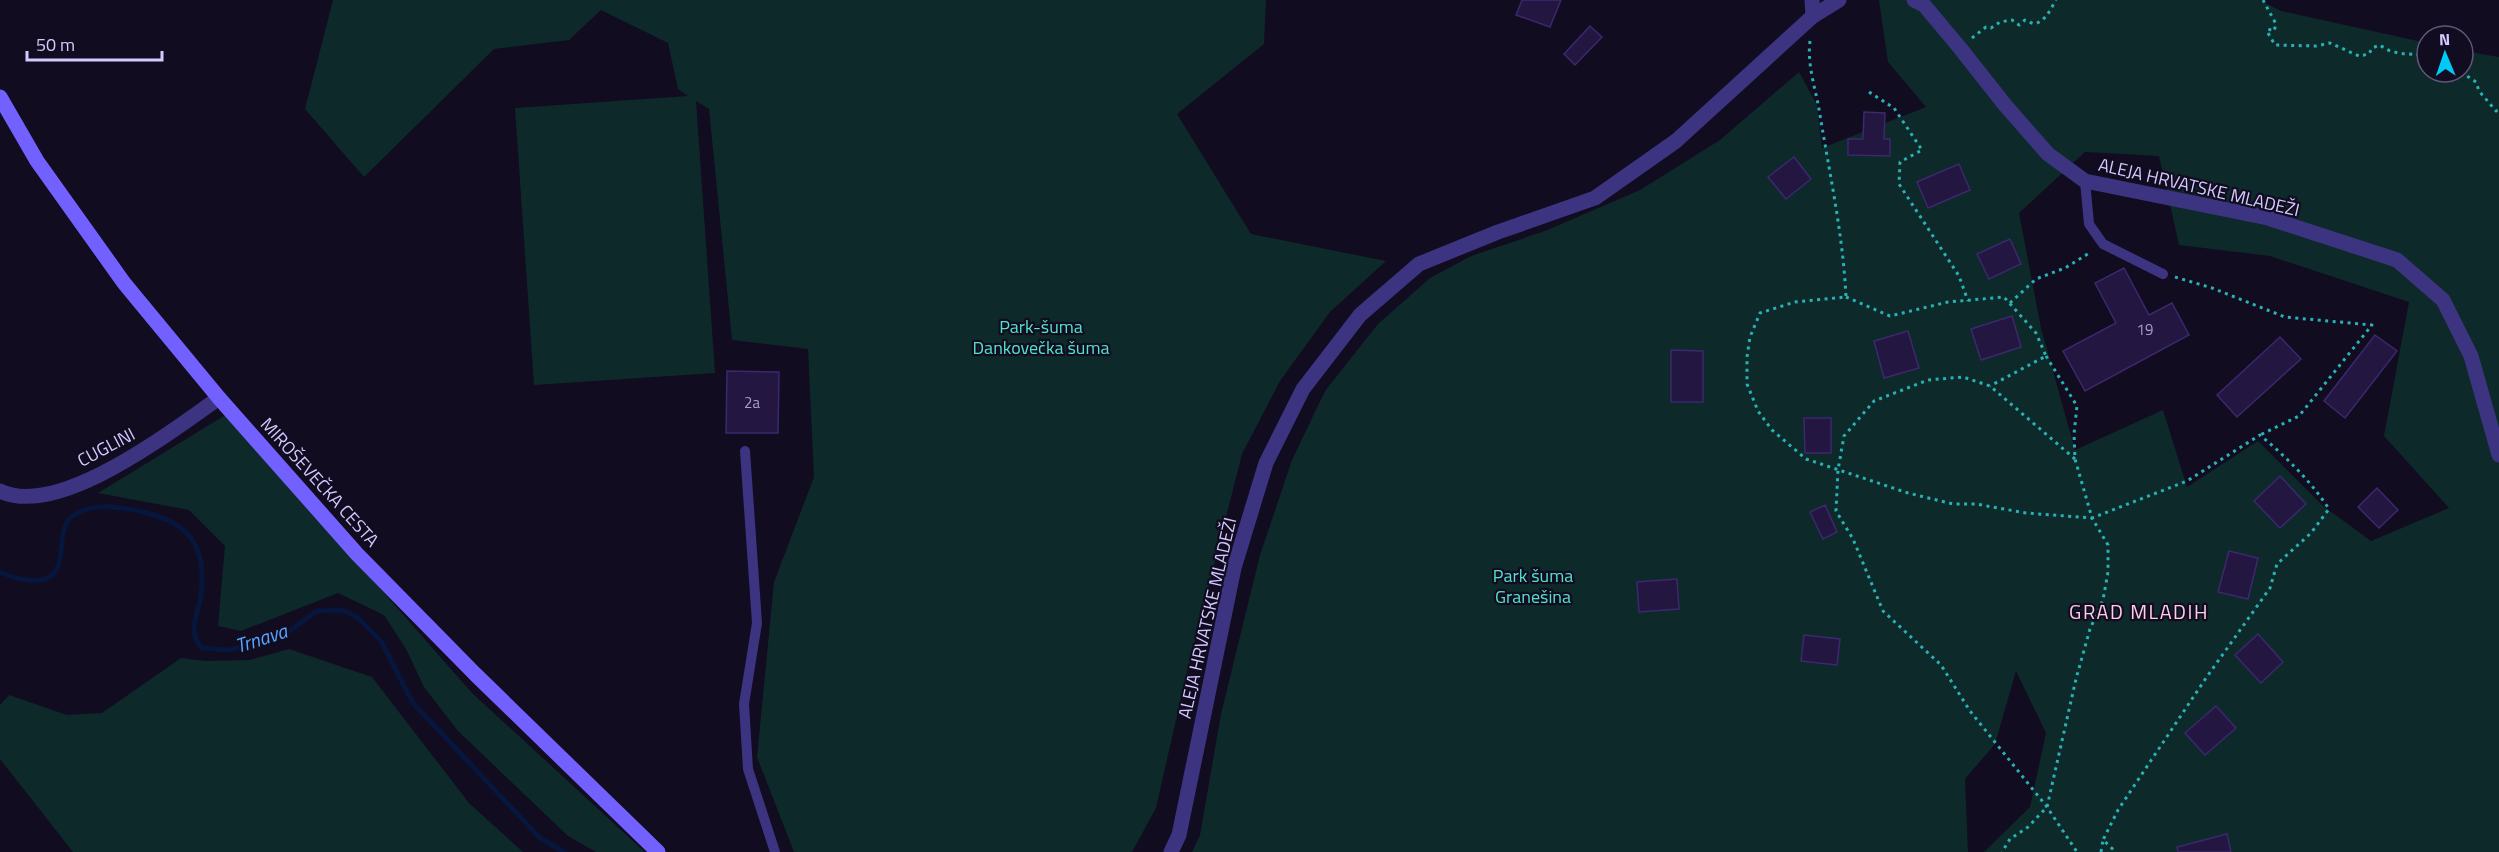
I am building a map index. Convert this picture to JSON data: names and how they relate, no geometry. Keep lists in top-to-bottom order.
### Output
{
  "streets": {
    "main road": ["MIROŠEVEČKA CESTA"],
    "street": ["ALEJA HRVATSKE MLADEŽI", "CUGLINI"]
  },
  "crossings": [
    ["CUGLINI", "MIROŠEVEČKA CESTA"]
  ],
  "districts": ["GRAD MLADIH"],
  "water": ["Trnava"],
  "parks": ["Park-šuma Dankovečka šuma", "Park šuma Granešina"],
  "house_numbers": ["19", "2a"],
  "scale_bar": "50 m",
  "north": "top"
}
